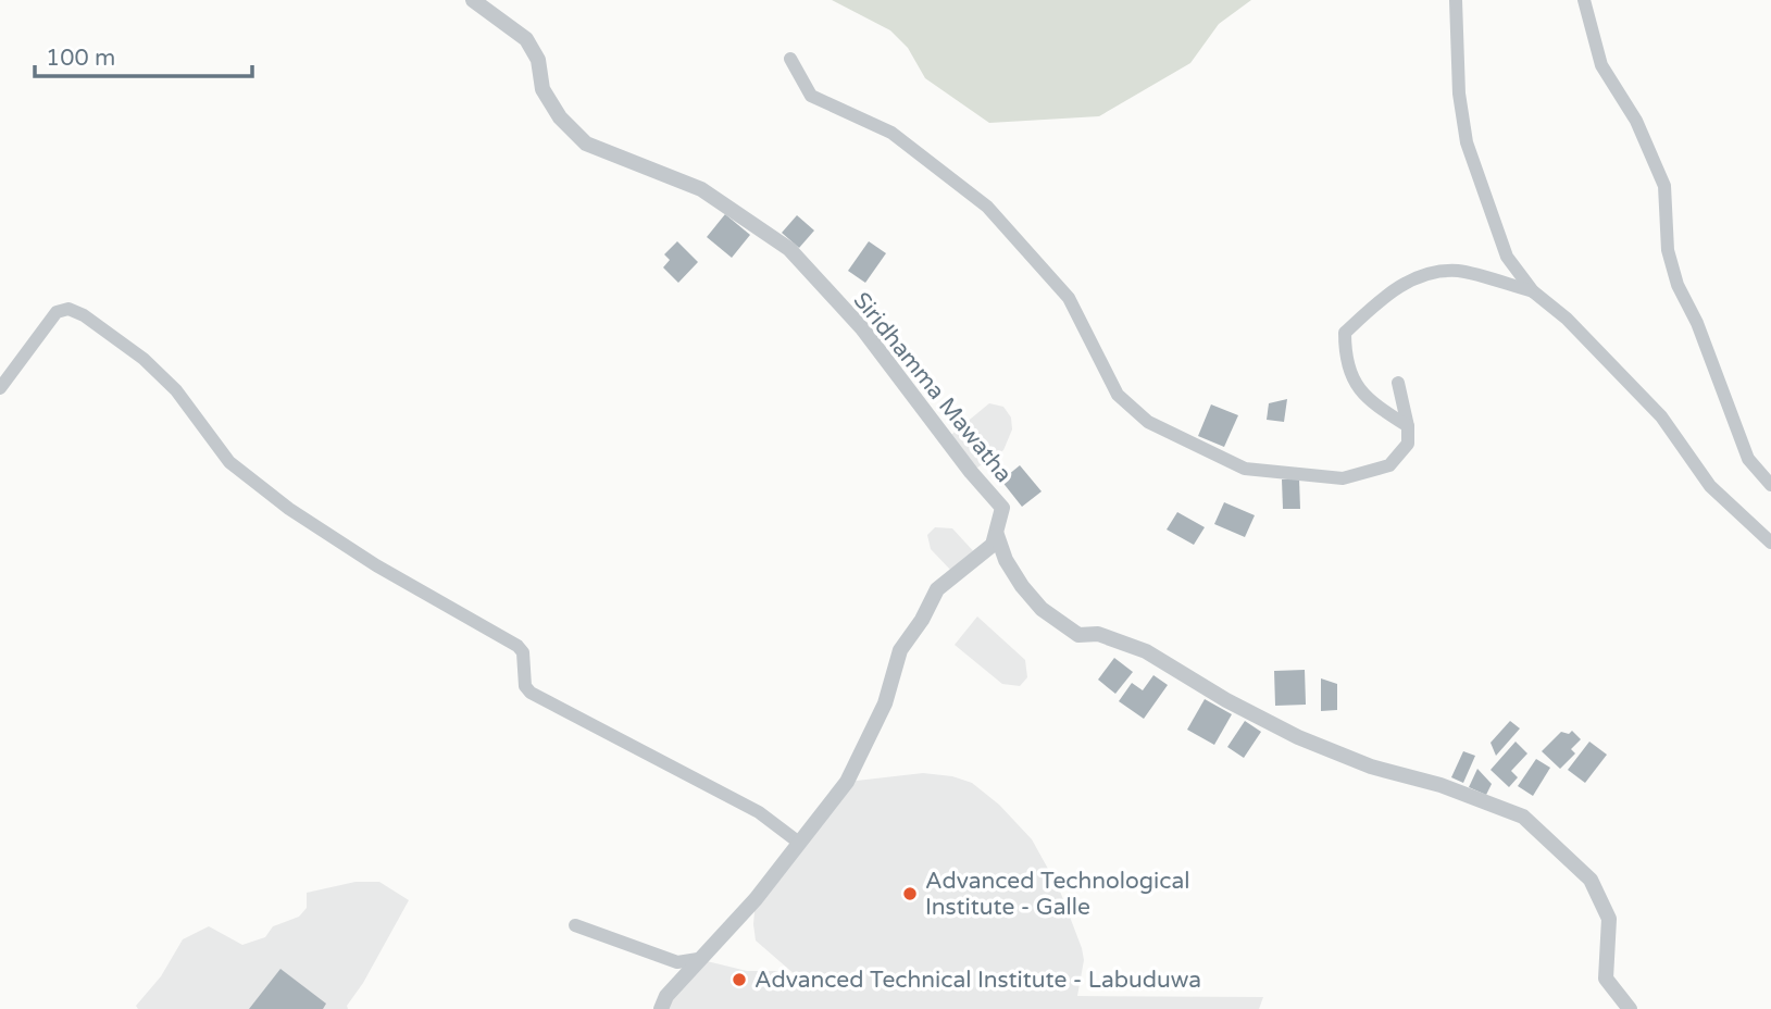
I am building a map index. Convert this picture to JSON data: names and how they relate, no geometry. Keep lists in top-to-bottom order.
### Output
{
  "streets": {
    "street": ["Siridhamma Mawatha"]
  },
  "places": ["Advanced Technological Institute - Galle", "Advanced Technical Institute - Labuduwa"],
  "scale_bar": "100 m"
}
